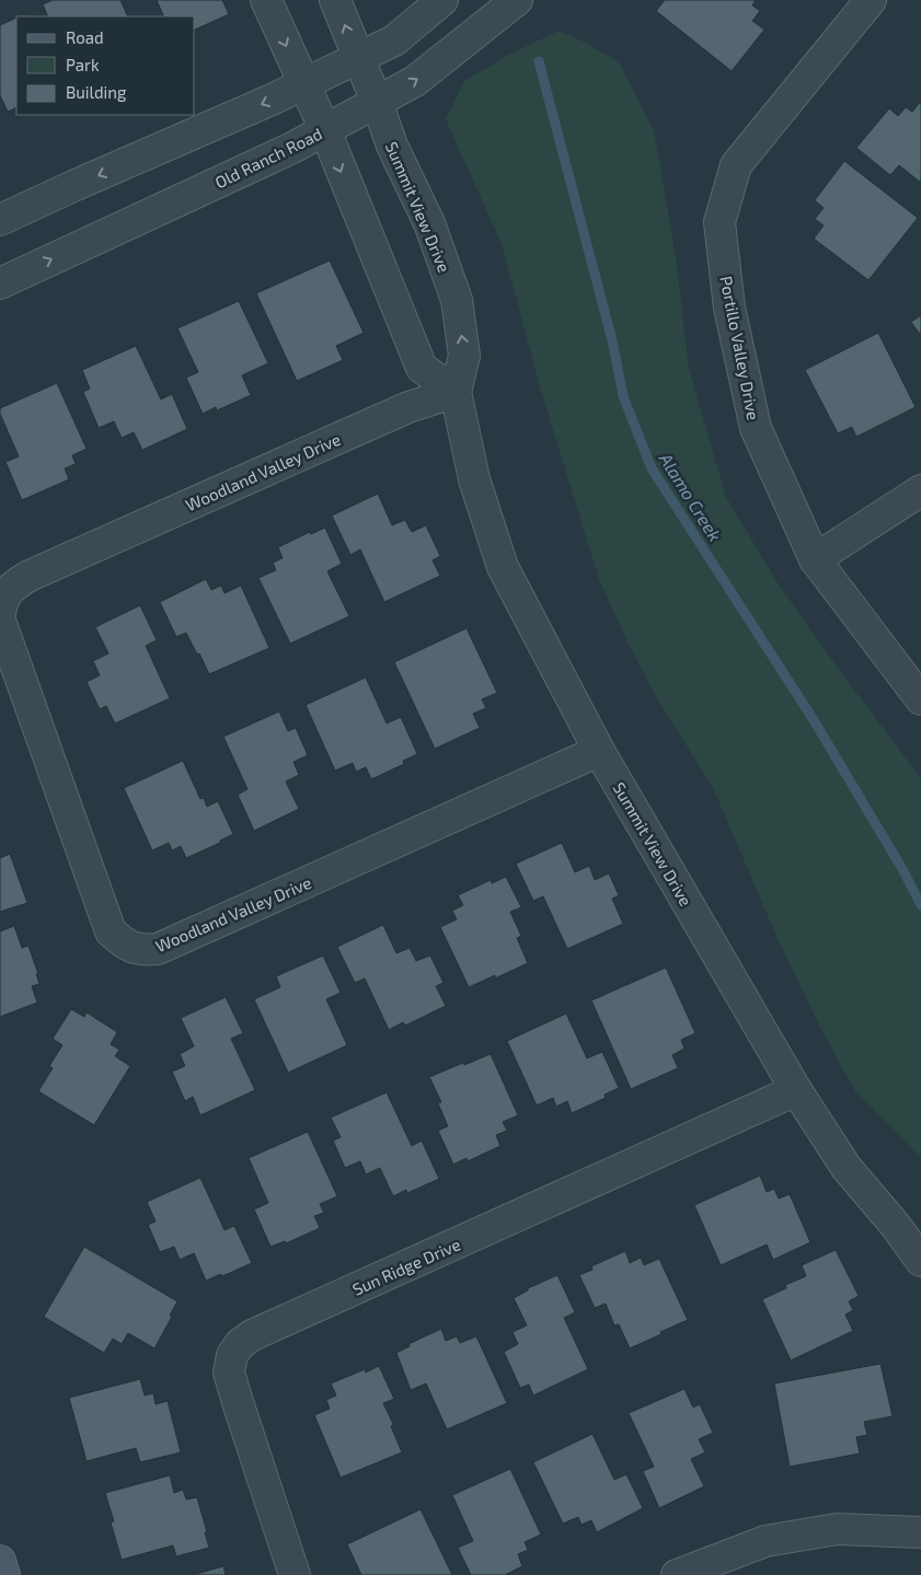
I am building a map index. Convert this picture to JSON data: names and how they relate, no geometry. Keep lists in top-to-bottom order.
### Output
{
  "streets": {
    "street": [
      "Old Ranch Road",
      "Summit View Drive",
      "Portillo Valley Drive",
      "Woodland Valley Drive",
      "Sun Ridge Drive"
    ]
  },
  "crossings": [
    ["Old Ranch Road", "Summit View Drive"],
    ["Summit View Drive", "Woodland Valley Drive"],
    ["Summit View Drive", "Sun Ridge Drive"]
  ],
  "water": ["Alamo Creek"],
  "legend": ["Road", "Park", "Building"]
}
